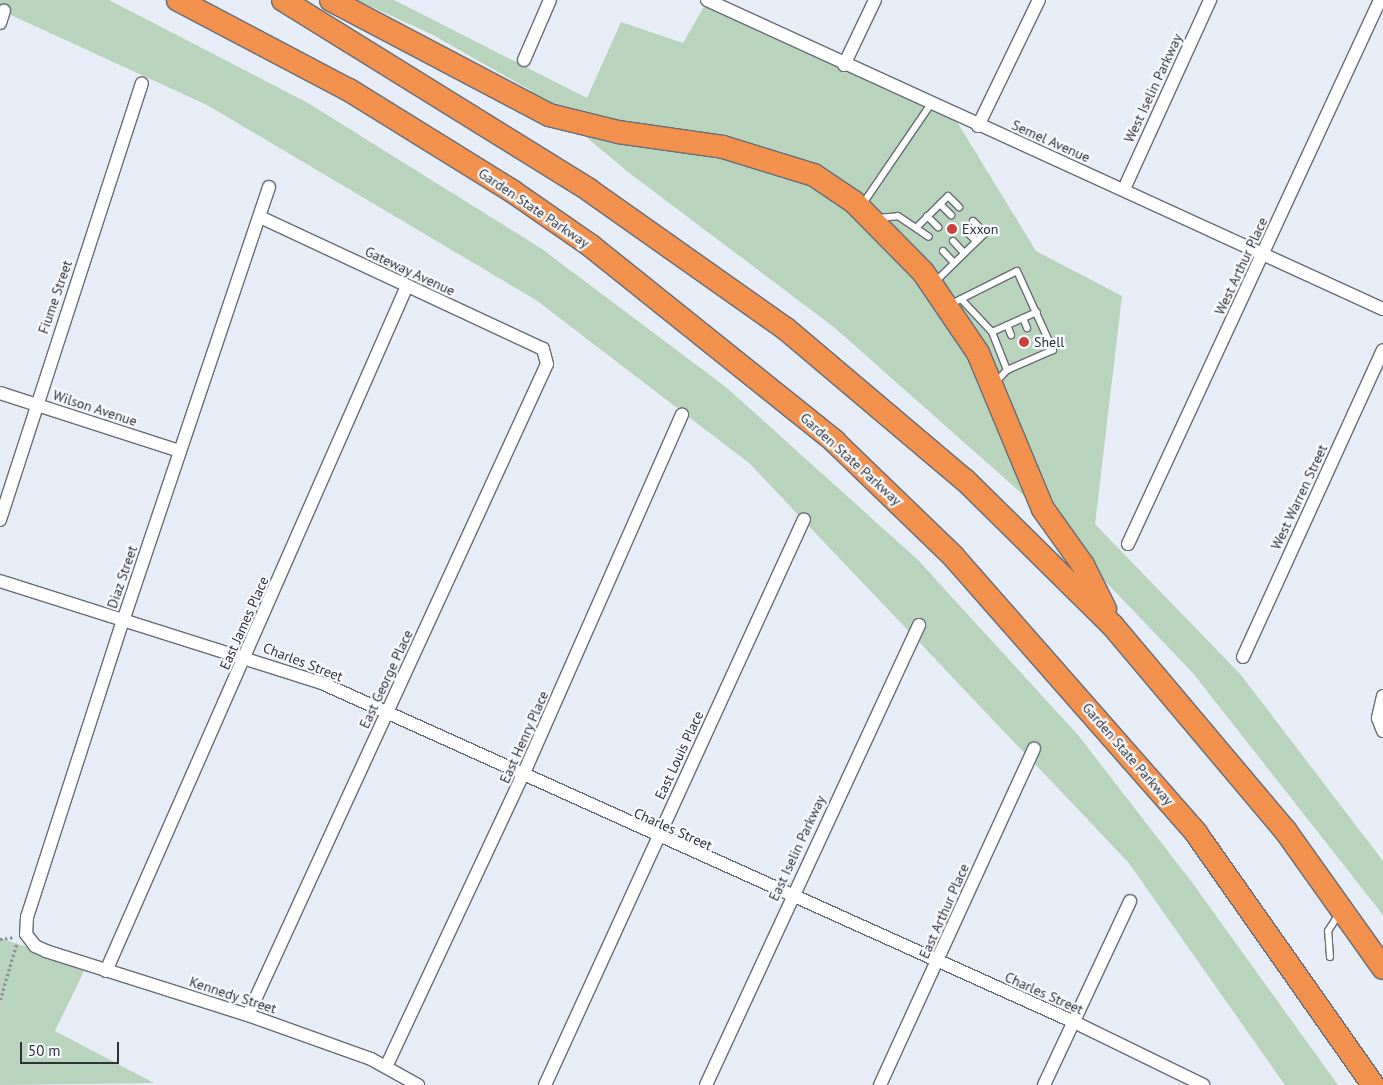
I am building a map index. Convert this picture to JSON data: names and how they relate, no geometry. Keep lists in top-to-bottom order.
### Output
{
  "streets": {
    "highway": ["Garden State Parkway"],
    "street": [
      "West Iselin Parkway",
      "Semel Avenue",
      "West Arthur Place",
      "Gateway Avenue",
      "Fiume Street",
      "Wilson Avenue",
      "West Warren Street",
      "Diaz Street",
      "East James Place",
      "Charles Street",
      "East George Place",
      "East Henry Place",
      "East Louis Place",
      "East Iselin Parkway",
      "East Arthur Place",
      "Kennedy Street"
    ]
  },
  "crossings": [
    ["West Iselin Parkway", "Semel Avenue"],
    ["Semel Avenue", "West Arthur Place"],
    ["Gateway Avenue", "Diaz Street"],
    ["Gateway Avenue", "East James Place"],
    ["Gateway Avenue", "East George Place"],
    ["Fiume Street", "Wilson Avenue"],
    ["Wilson Avenue", "Diaz Street"],
    ["Diaz Street", "Charles Street"],
    ["Diaz Street", "Kennedy Street"],
    ["East James Place", "Charles Street"],
    ["East James Place", "Kennedy Street"],
    ["Charles Street", "East George Place"],
    ["Charles Street", "East Henry Place"],
    ["Charles Street", "East Louis Place"],
    ["Charles Street", "East Iselin Parkway"],
    ["Charles Street", "East Arthur Place"],
    ["East George Place", "Kennedy Street"],
    ["East Henry Place", "Kennedy Street"]
  ],
  "places": ["Exxon", "Shell"],
  "scale_bar": "50 m"
}
